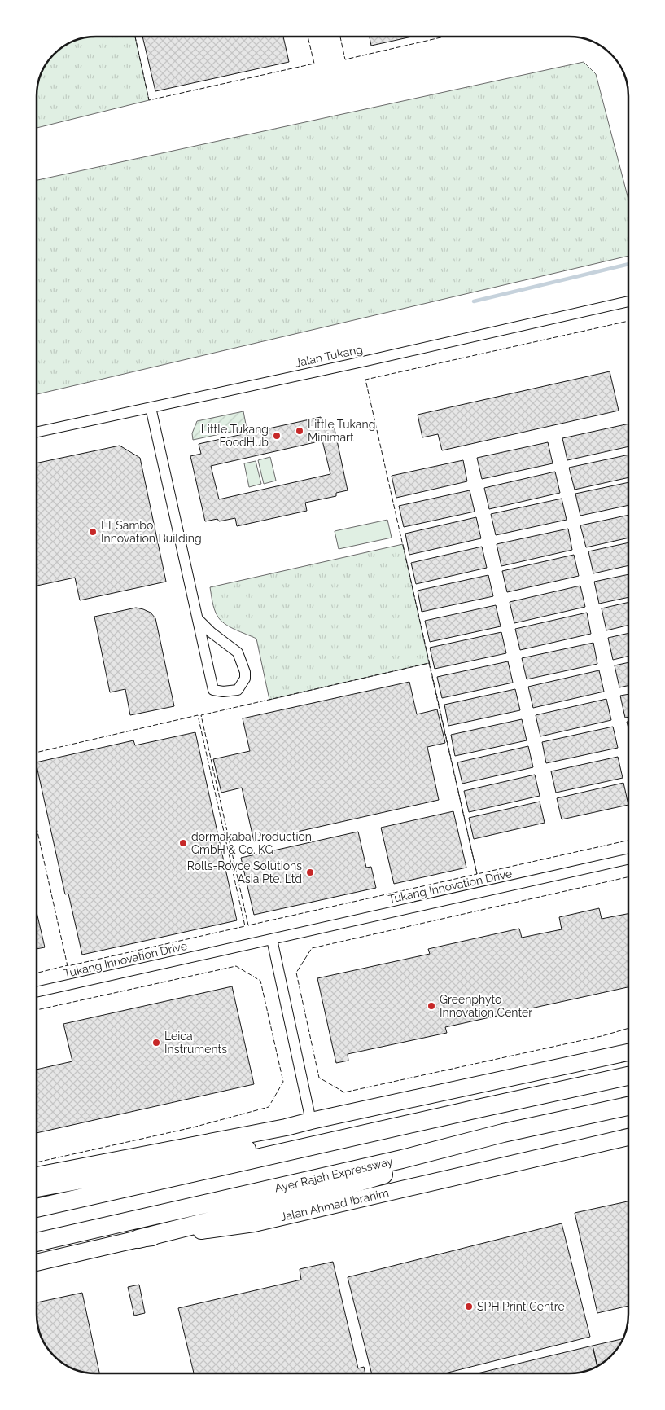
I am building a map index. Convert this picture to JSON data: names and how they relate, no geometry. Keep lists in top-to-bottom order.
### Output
{
  "streets": {
    "highway": ["Ayer Rajah Expressway"],
    "main road": ["Jalan Ahmad Ibrahim"],
    "street": ["Jalan Tukang", "Tukang Innovation Drive"]
  },
  "places": [
    "Little Tukang Minimart",
    "Little Tukang FoodHub",
    "LT Sambo Innovation Building",
    "dormakaba Production GmbH & Co. KG",
    "Rolls-Royce Solutions Asia Pte. Ltd",
    "Greenphyto Innovation Center",
    "Leica Instruments",
    "SPH Print Centre"
  ]
}
